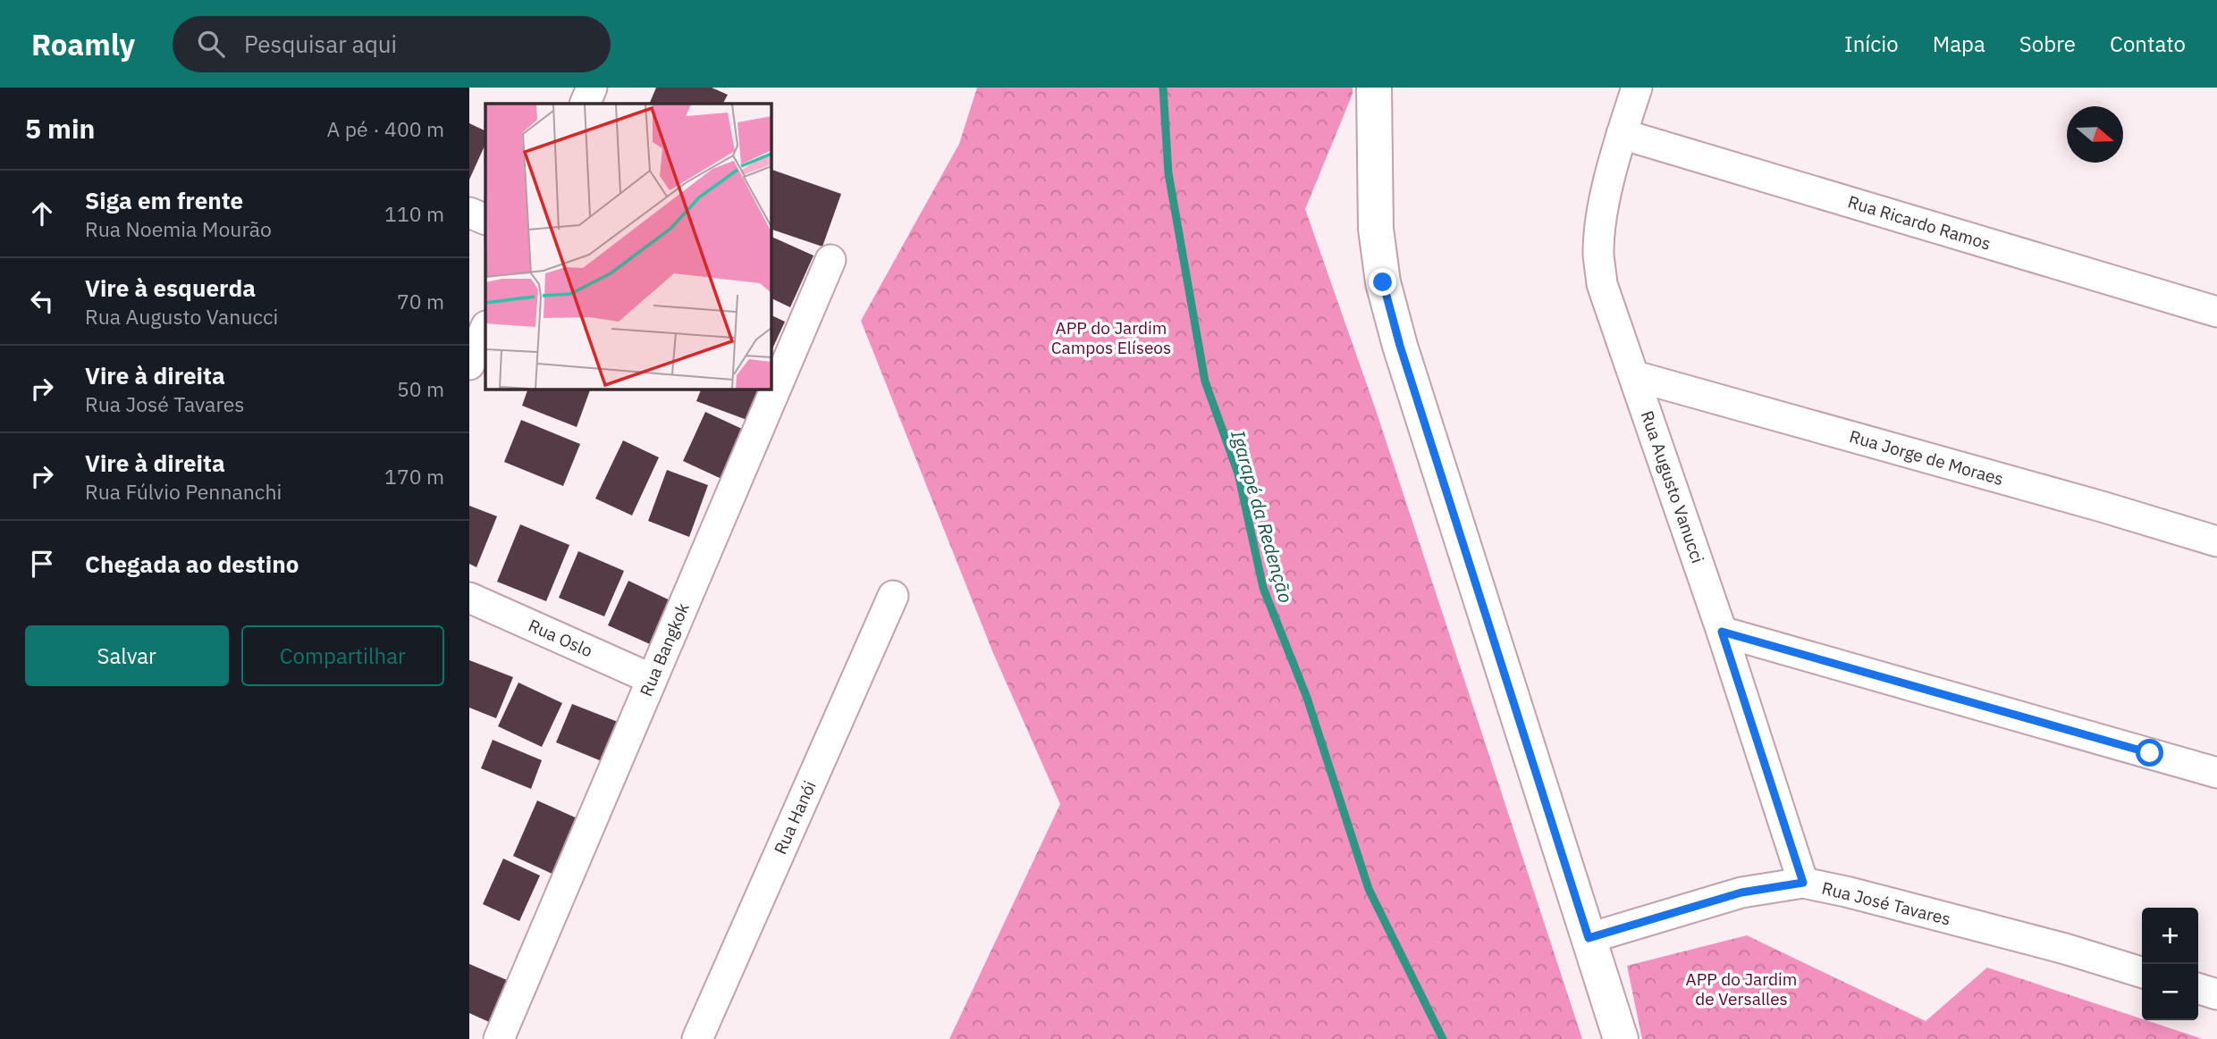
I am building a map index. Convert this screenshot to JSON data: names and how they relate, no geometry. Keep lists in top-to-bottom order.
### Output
{
  "streets": {
    "street": [
      "Rua Ricardo Ramos",
      "Rua Jorge de Moraes",
      "Rua Augusto Vanucci",
      "Rua Oslo",
      "Rua Bangkok",
      "Rua Hanói",
      "Rua José Tavares"
    ]
  },
  "crossings": [
    ["Rua Ricardo Ramos", "Rua Augusto Vanucci"],
    ["Rua Jorge de Moraes", "Rua Augusto Vanucci"],
    ["Rua Augusto Vanucci", "Rua José Tavares"],
    ["Rua Oslo", "Rua Bangkok"]
  ],
  "water": ["Igarapé da Redenção"],
  "parks": ["APP do Jardim Campos Elíseos", "APP do Jardim de Versalles"],
  "north": "right",
  "page": {
    "header": "Roamly",
    "search": "Pesquisar aqui",
    "nav": [
      "Início",
      "Mapa",
      "Sobre",
      "Contato"
    ],
    "heading": ["5 min", "A pé · 400 m"],
    "list": [
      ["Siga em frente", "Rua Noemia Mourão", "110 m"],
      ["Vire à esquerda", "Rua Augusto Vanucci", "70 m"],
      ["Vire à direita", "Rua José Tavares", "50 m"],
      ["Vire à direita", "Rua Fúlvio Pennanchi", "170 m"],
      "Chegada ao destino"
    ],
    "buttons": ["Salvar", "Compartilhar"],
    "map_buttons": ["+", "−"]
  }
}
